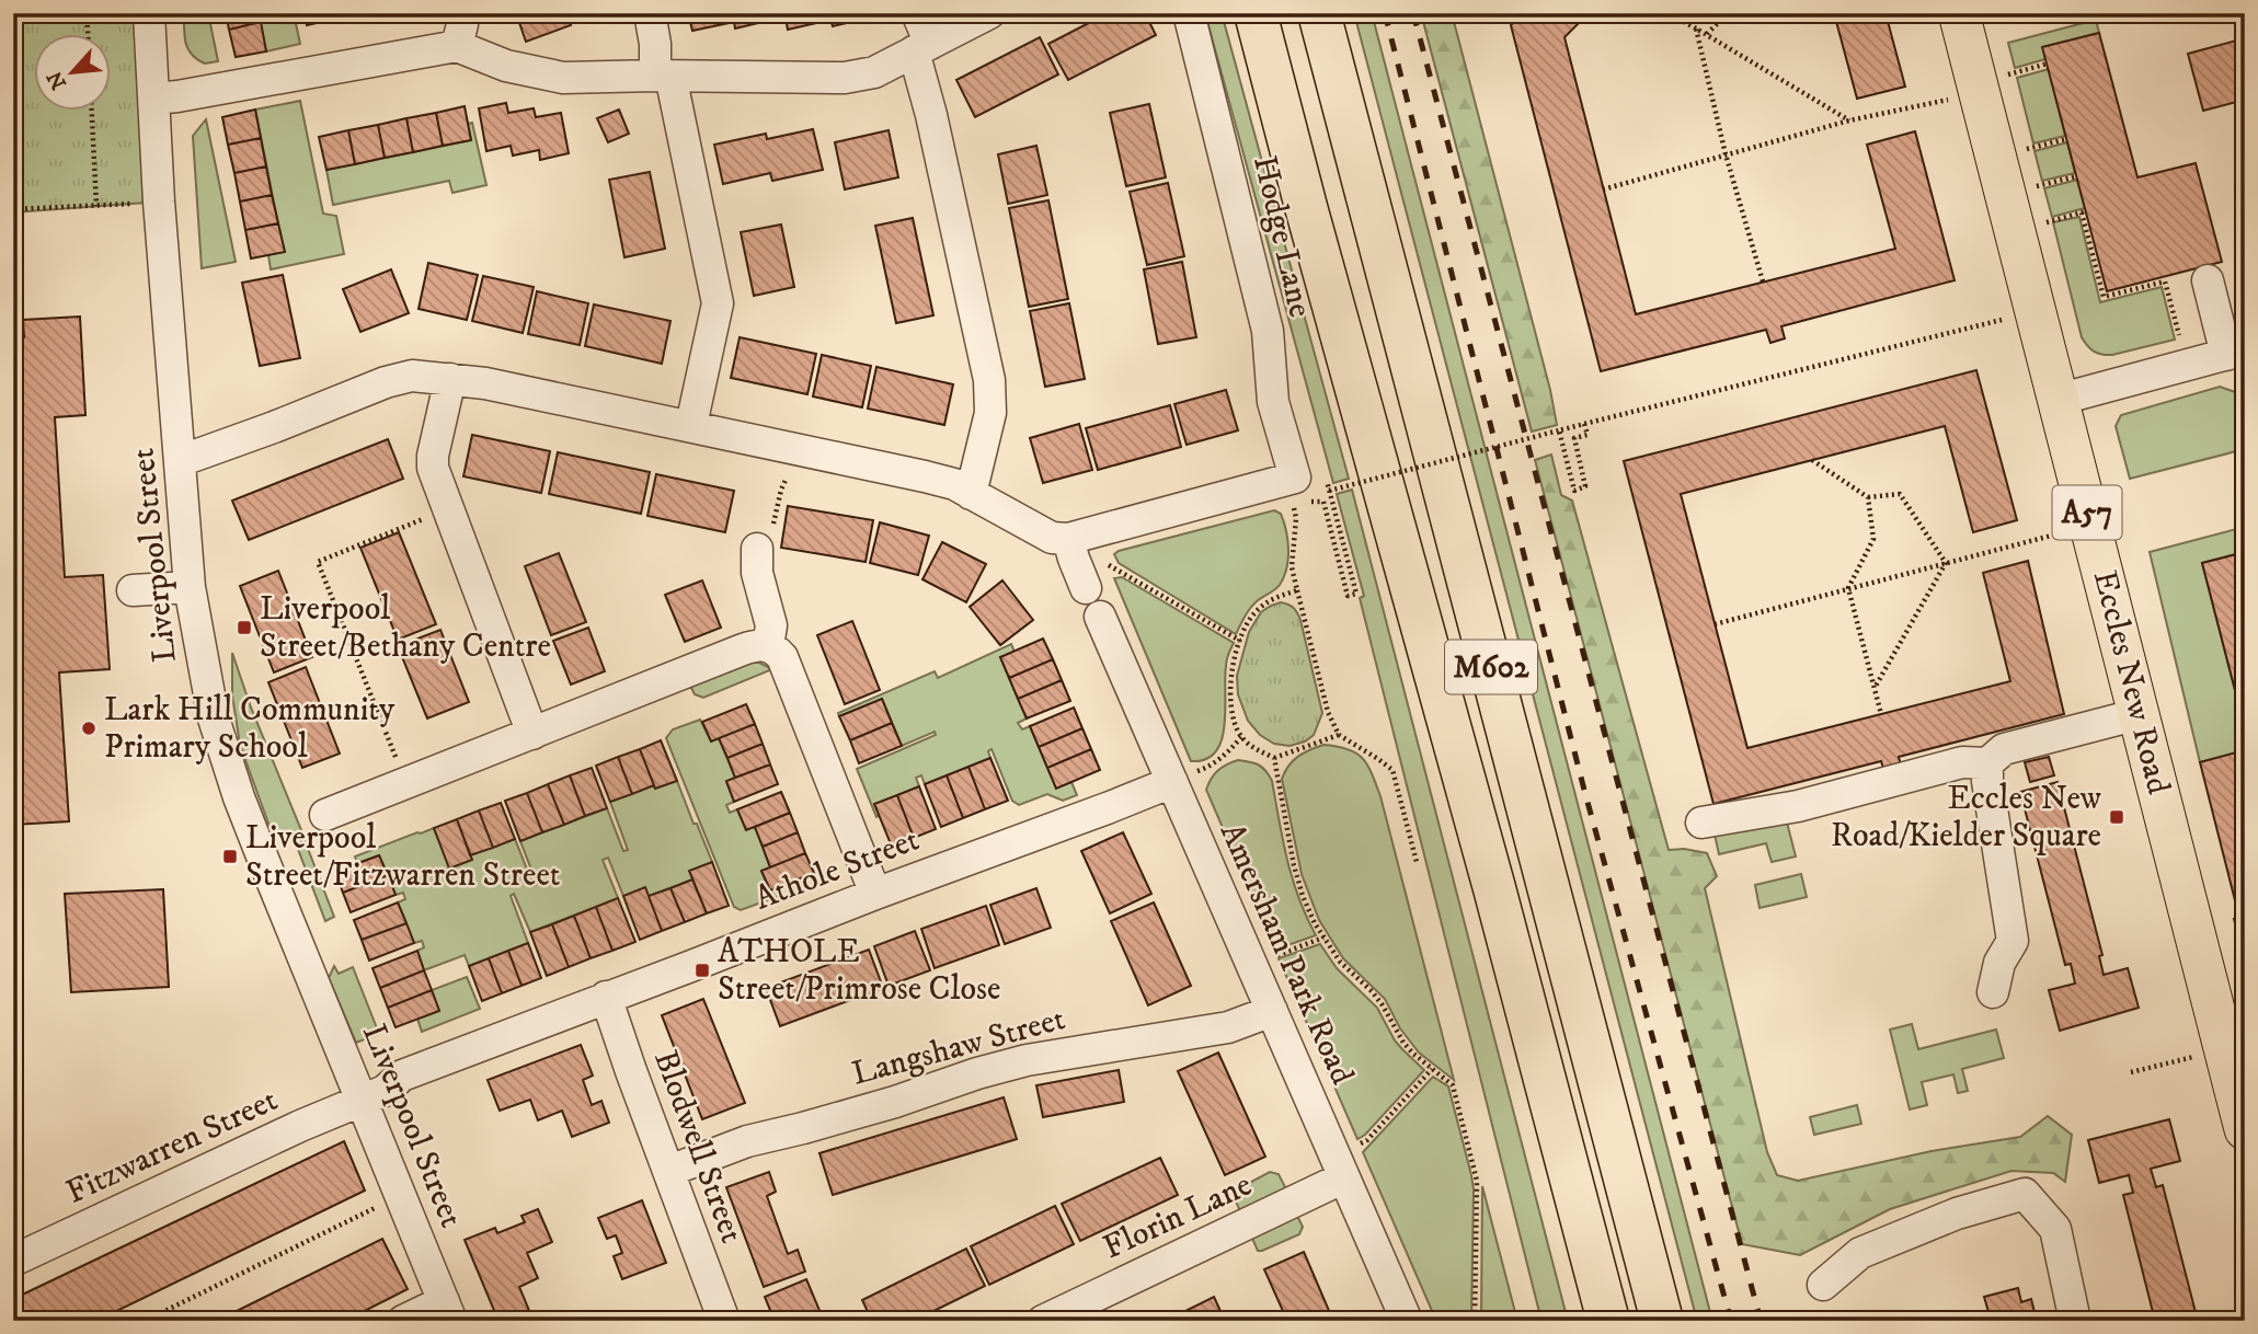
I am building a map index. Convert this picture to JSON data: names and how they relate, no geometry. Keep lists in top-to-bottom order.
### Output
{
  "streets": {
    "highway": ["M602"],
    "main road": ["A57", "Eccles New Road"],
    "street": [
      "Hodge Lane",
      "Liverpool Street",
      "Athole Street",
      "Amersham Park Road",
      "Langshaw Street",
      "Fitzwarren Street",
      "Blodwell Street",
      "Florin Lane"
    ]
  },
  "crossings": [
    ["Liverpool Street", "Athole Street"],
    ["Liverpool Street", "Fitzwarren Street"],
    ["Athole Street", "Amersham Park Road"],
    ["Athole Street", "Fitzwarren Street"],
    ["Athole Street", "Blodwell Street"],
    ["Amersham Park Road", "Langshaw Street"],
    ["Amersham Park Road", "Florin Lane"],
    ["Langshaw Street", "Blodwell Street"]
  ],
  "places": {
    "transit": [
      "Liverpool Street/Bethany Centre",
      "Eccles New Road/Kielder Square",
      "Liverpool Street/Fitzwarren Street",
      "ATHOLE Street/Primrose Close"
    ],
    "other": ["Lark Hill Community Primary School"]
  },
  "north": "bottom left"
}
